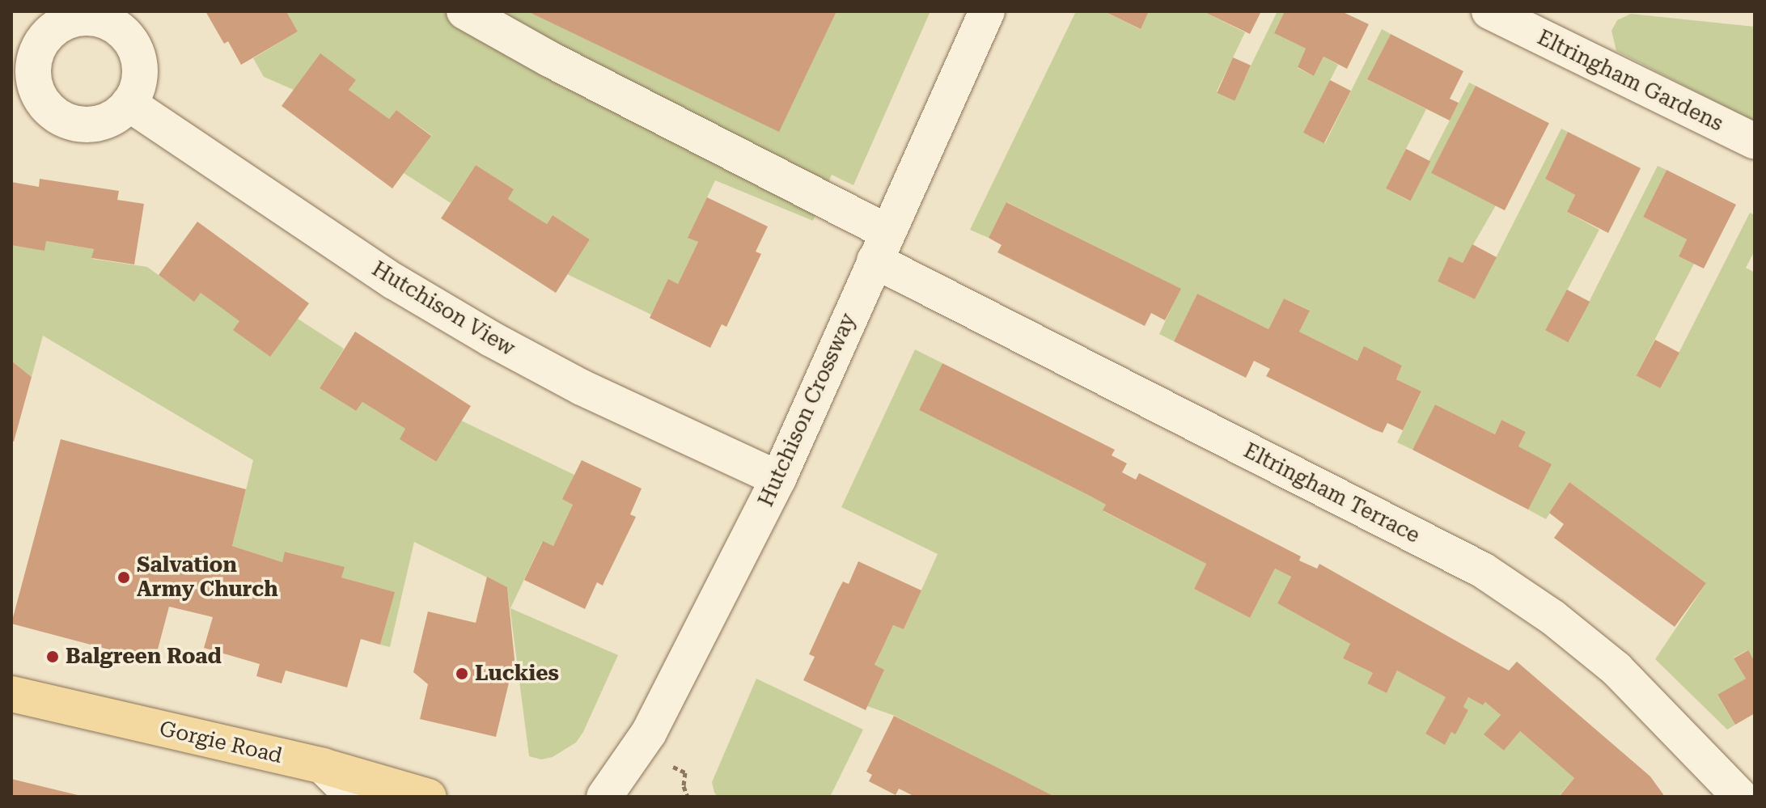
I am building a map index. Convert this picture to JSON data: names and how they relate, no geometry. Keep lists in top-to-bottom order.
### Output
{
  "streets": {
    "main road": ["Gorgie Road"],
    "street": [
      "Eltringham Gardens",
      "Hutchison View",
      "Hutchison Crossway",
      "Eltringham Terrace"
    ]
  },
  "crossings": [
    ["Hutchison View", "Hutchison Crossway"],
    ["Hutchison Crossway", "Eltringham Terrace"]
  ],
  "places": ["Salvation Army Church", "Balgreen Road", "Luckies"]
}
